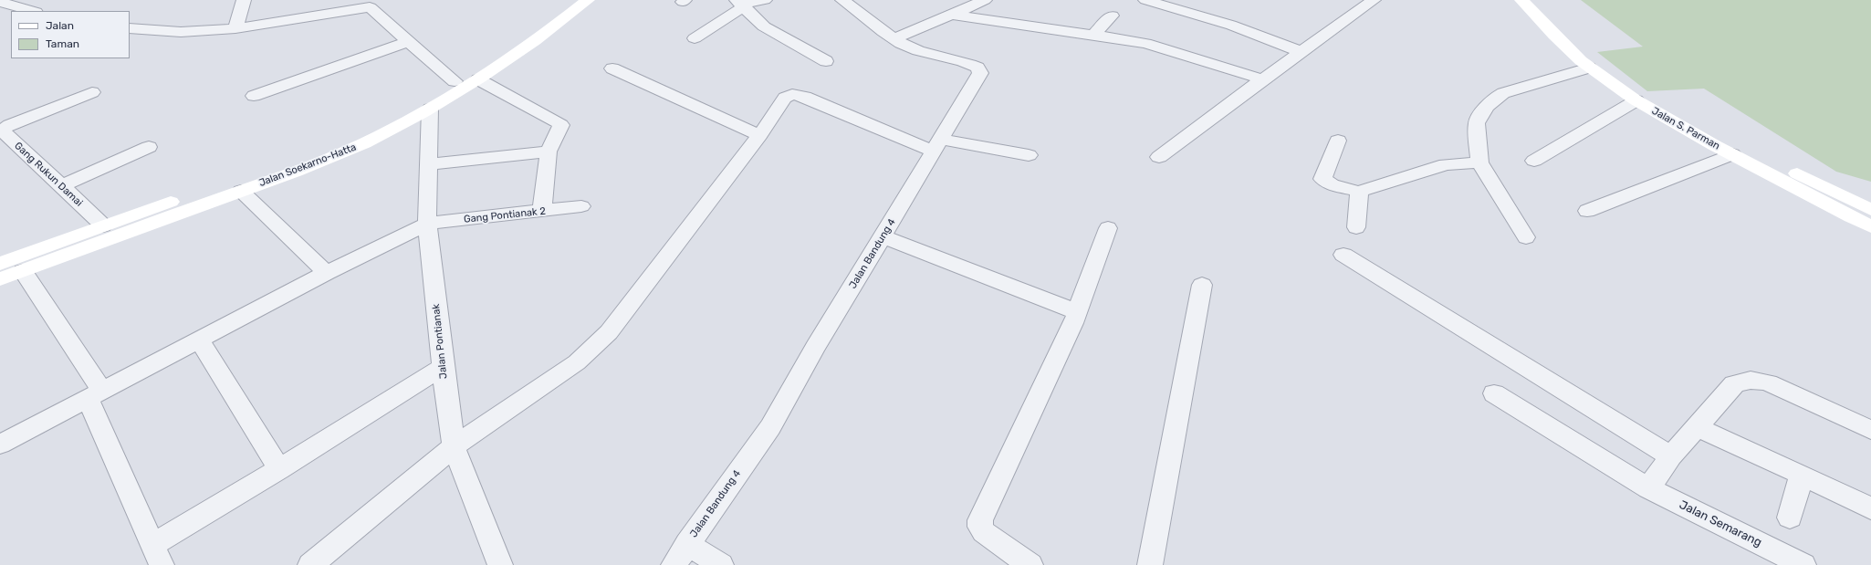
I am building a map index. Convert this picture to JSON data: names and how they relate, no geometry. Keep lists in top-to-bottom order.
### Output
{
  "streets": {
    "main road": ["Jalan S. Parman", "Jalan Soekarno-Hatta"],
    "street": [
      "Gang Rukun Damai",
      "Gang Pontianak 2",
      "Jalan Bandung 4",
      "Jalan Pontianak",
      "Jalan Semarang"
    ]
  },
  "crossings": [
    ["Jalan Soekarno-Hatta", "Gang Rukun Damai"],
    ["Jalan Soekarno-Hatta", "Jalan Pontianak"],
    ["Gang Pontianak 2", "Jalan Pontianak"]
  ],
  "legend": ["Jalan", "Taman"]
}
